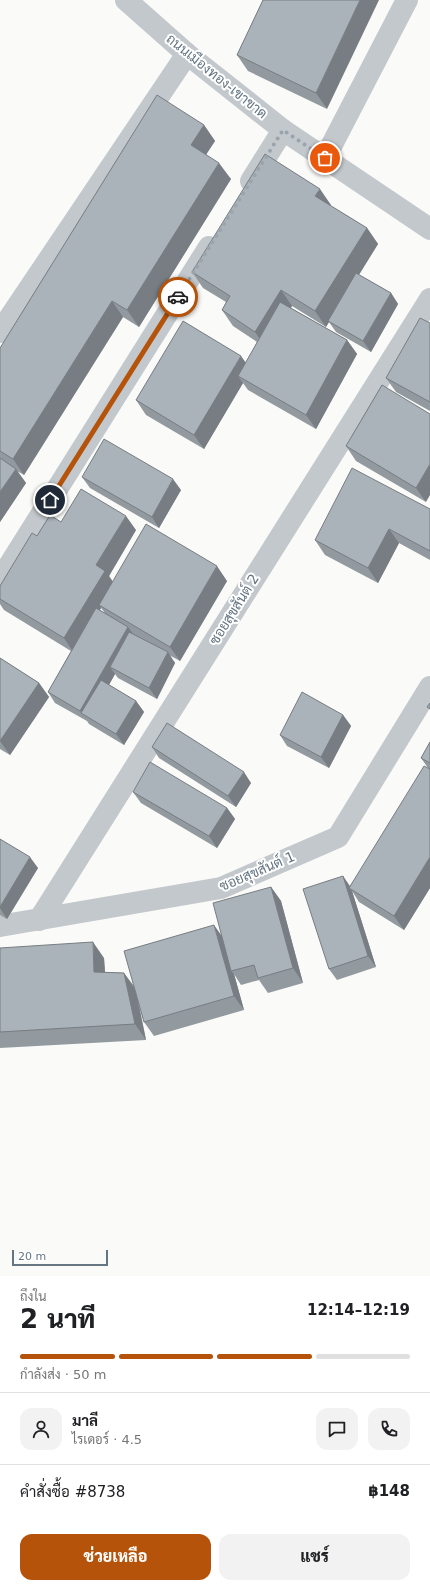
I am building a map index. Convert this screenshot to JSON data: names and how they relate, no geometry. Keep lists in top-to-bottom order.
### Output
{
  "streets": {
    "street": ["ถนนเมืองทอง-เขาขาด", "ซอยสุขสันต์ 2", "ซอยสุขสันต์ 1"]
  },
  "crossings": [
    ["ซอยสุขสันต์ 2", "ซอยสุขสันต์ 1"]
  ],
  "scale_bar": "20 m",
  "page": {
    "scale": "20 m",
    "heading": ["2 นาที", "ถึงใน", "12:14–12:19"],
    "panel": [
      "มาลี",
      "ไรเดอร์ · 4.5",
      "คำสั่งซื้อ #8738",
      "฿148"
    ],
    "bar": "กำลังส่ง · 50 m",
    "buttons": ["ช่วยเหลือ", "แชร์"]
  }
}
